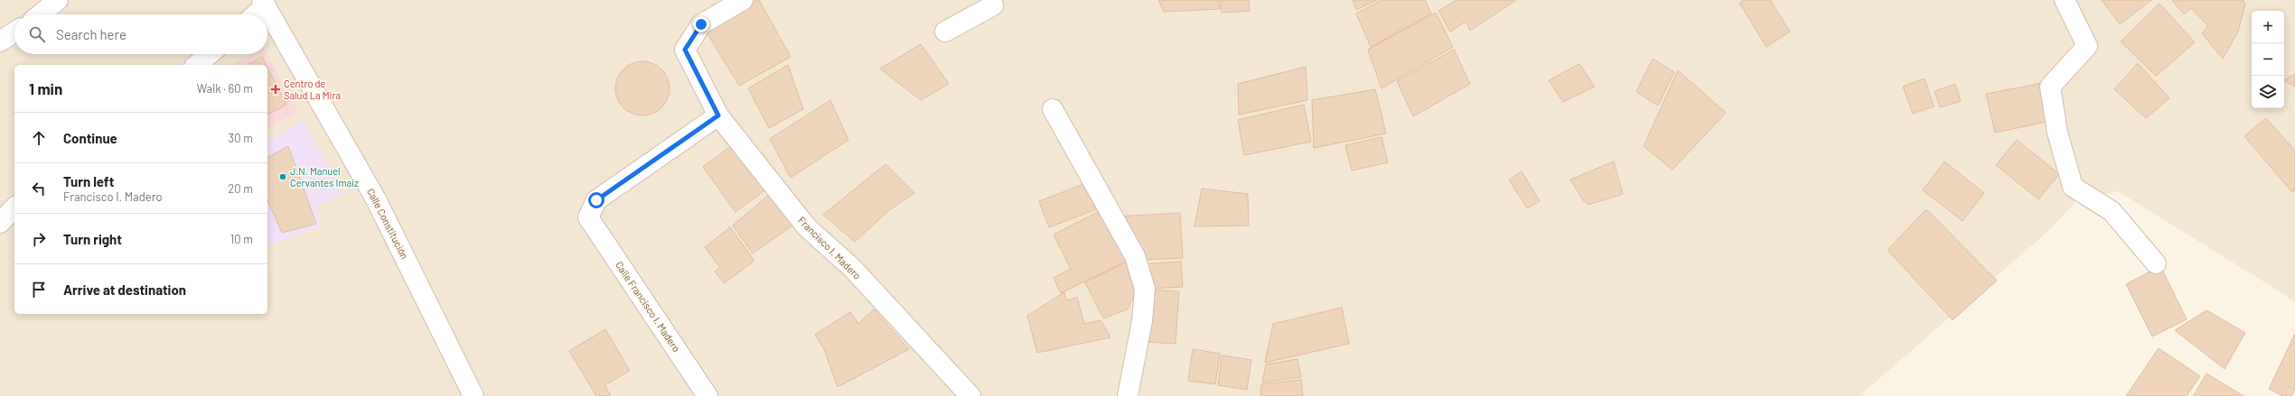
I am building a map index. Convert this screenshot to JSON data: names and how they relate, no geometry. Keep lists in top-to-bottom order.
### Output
{
  "streets": {
    "street": ["Calle Constitución", "Francisco I. Madero", "Calle Francisco I. Madero"]
  },
  "crossings": [
    ["Francisco I. Madero", "Calle Francisco I. Madero"]
  ],
  "places": {
    "health": ["Centro de Salud La Mira"],
    "other": ["J.N. Manuel Cervantes Imaiz"]
  },
  "page": {
    "map_buttons": ["+", "−"],
    "search": "Search here",
    "heading": ["1 min", "Walk · 60 m"],
    "list": [
      ["Continue", "30 m"],
      ["Turn left", "Francisco I. Madero", "20 m"],
      ["Turn right", "10 m"],
      "Arrive at destination"
    ]
  }
}
